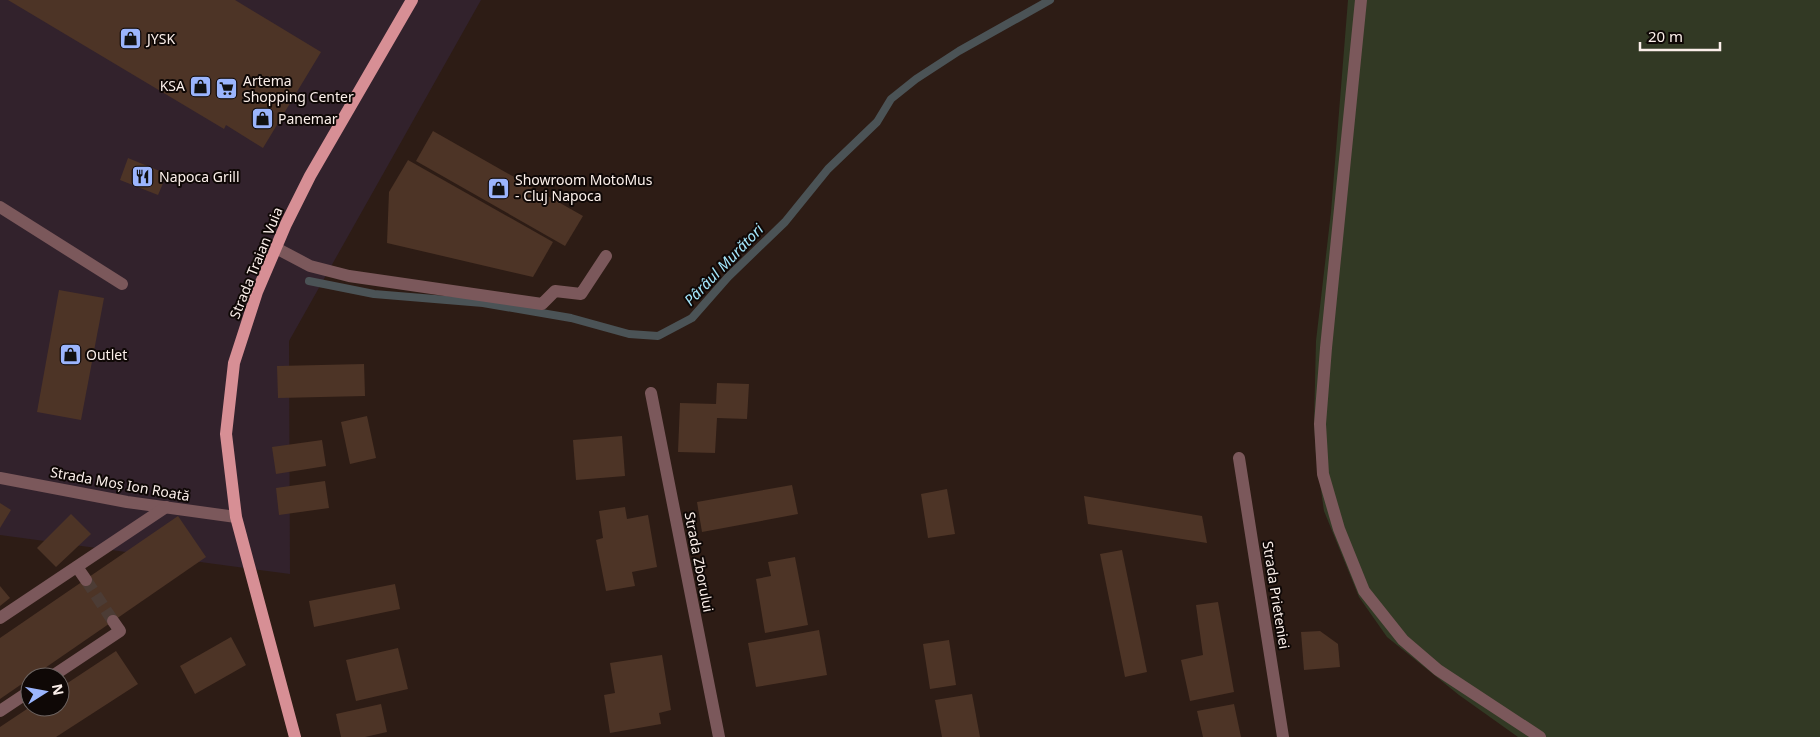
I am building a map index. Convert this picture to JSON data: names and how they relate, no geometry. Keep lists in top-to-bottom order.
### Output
{
  "streets": {
    "main road": ["Strada Traian Vuia"],
    "street": ["Strada Moș Ion Roată", "Strada Zborului", "Strada Prieteniei"]
  },
  "crossings": [
    ["Strada Traian Vuia", "Strada Moș Ion Roată"]
  ],
  "water": ["Pârâul Murători"],
  "places": {
    "shop": [
      "JYSK",
      "KSA",
      "Panemar",
      "Showroom MotoMus - Cluj Napoca",
      "Outlet"
    ],
    "supermarket": ["Artema Shopping Center"],
    "restaurant": ["Napoca Grill"]
  },
  "scale_bar": "20 m",
  "north": "right"
}
